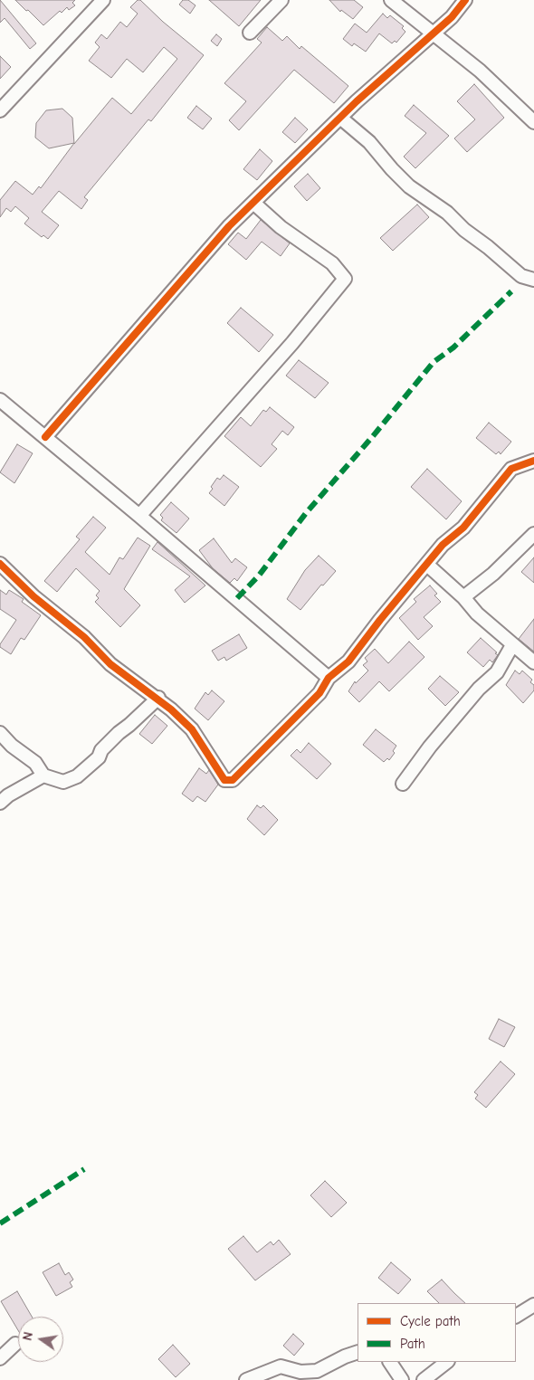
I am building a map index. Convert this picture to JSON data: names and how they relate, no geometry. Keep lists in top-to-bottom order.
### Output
{
  "legend": ["Cycle path", "Path"],
  "north": "left"
}
